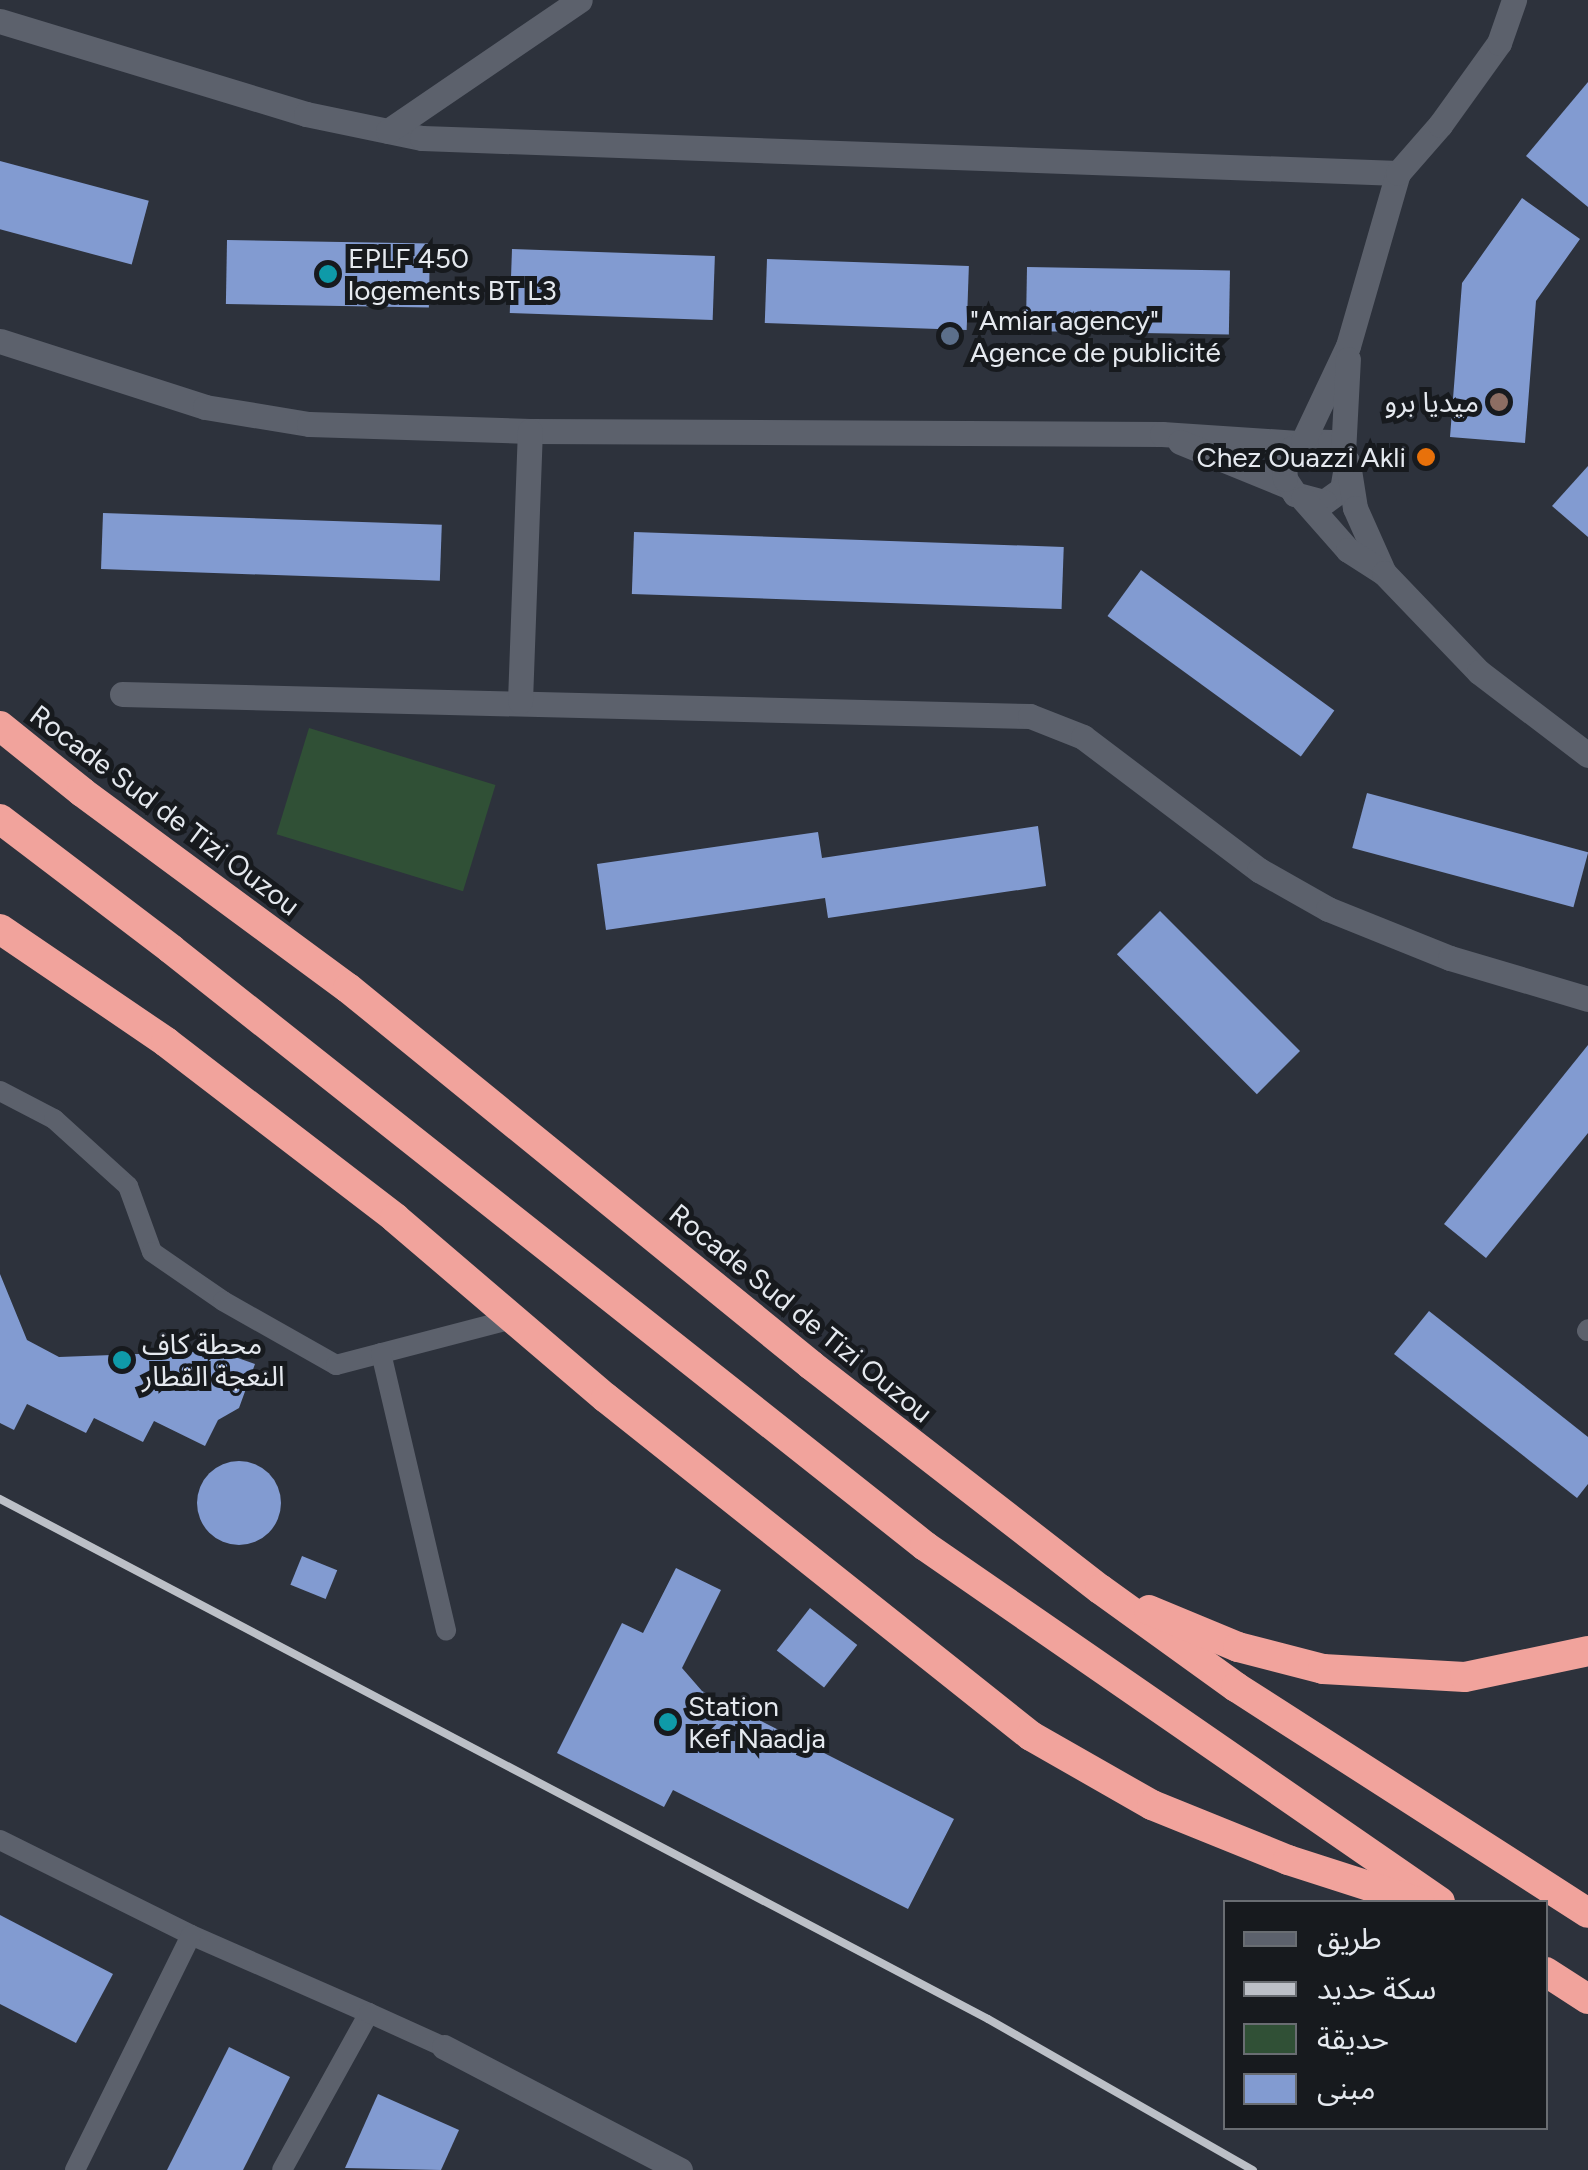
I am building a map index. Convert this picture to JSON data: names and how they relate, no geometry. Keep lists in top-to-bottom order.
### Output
{
  "streets": {
    "highway": ["Rocade Sud de Tizi Ouzou"]
  },
  "places": [
    "EPLF 450 logements BT L3",
    "\"Amiar agency\" Agence de publicité",
    "ميديا برو",
    "Chez Ouazzi Akli",
    "محطة كاف النعجة القطار",
    "Station Kef Naadja"
  ],
  "legend": [
    "طريق",
    "سكة حديد",
    "حديقة",
    "مبنى"
  ]
}
